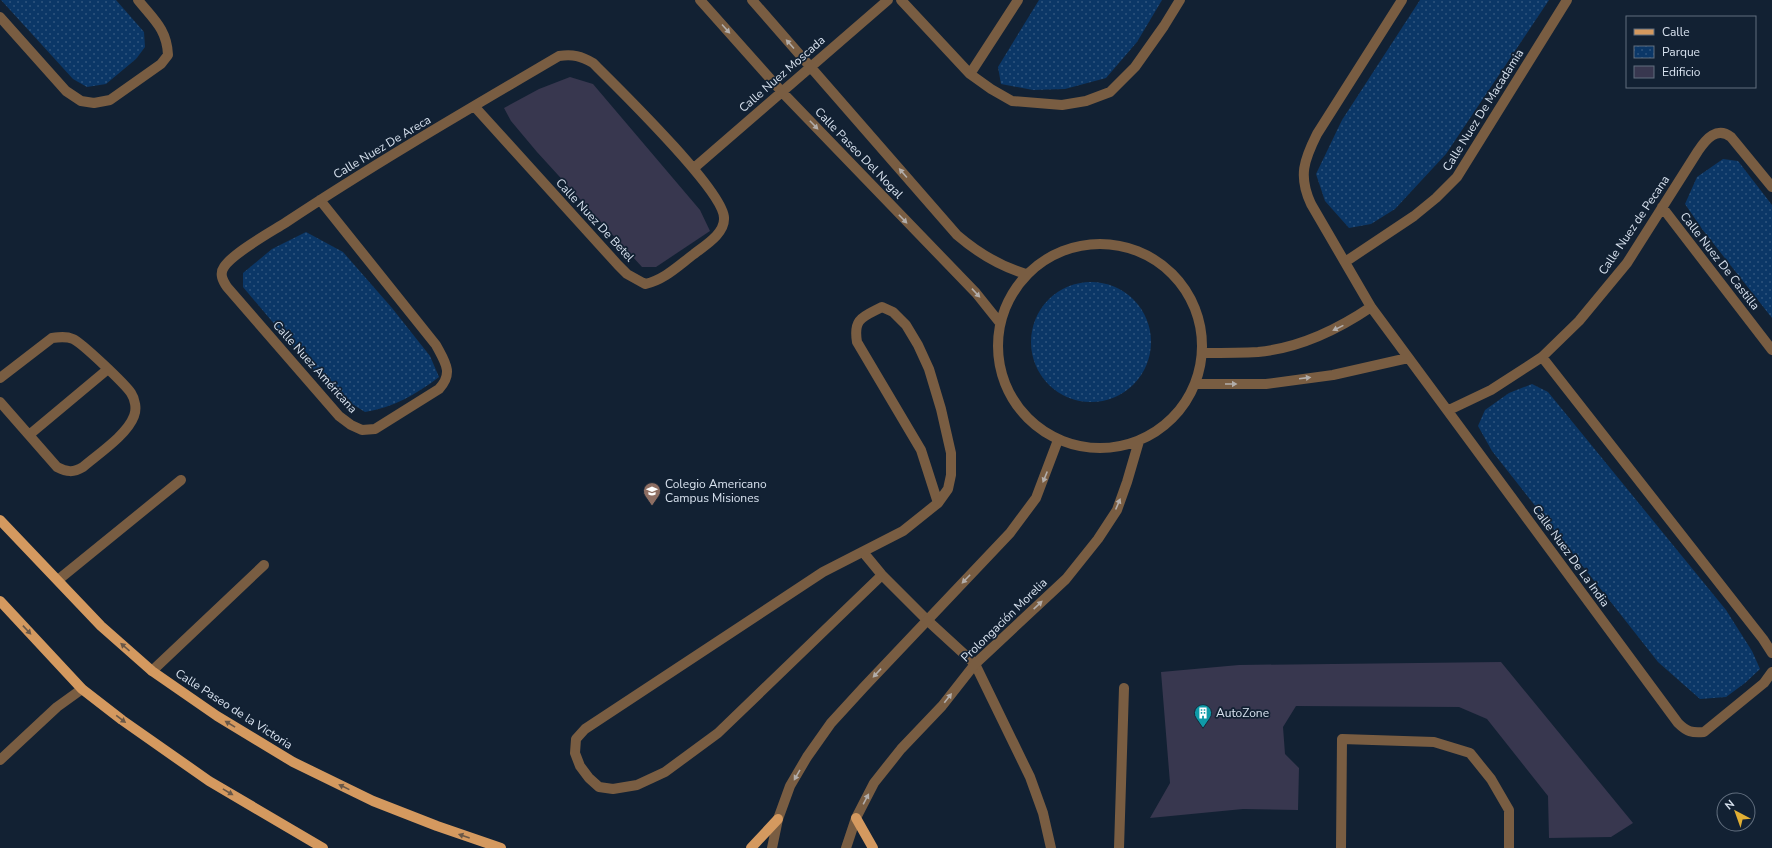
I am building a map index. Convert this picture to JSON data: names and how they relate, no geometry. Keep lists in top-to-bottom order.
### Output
{
  "streets": {
    "main road": ["Calle Paseo de la Victoria"],
    "street": [
      "Calle Nuez Moscada",
      "Calle Nuez De Macadamia",
      "Calle Nuez De Areca",
      "Calle Paseo Del Nogal",
      "Calle Nuez De Betel",
      "Calle Nuez de Pecana",
      "Calle Nuez De Castilla",
      "Calle Nuez Américana",
      "Calle Nuez De La India",
      "Prolongación Morelia"
    ]
  },
  "crossings": [
    ["Calle Nuez Moscada", "Calle Paseo Del Nogal"],
    ["Calle Nuez Moscada", "Calle Nuez De Betel"],
    ["Calle Nuez De Areca", "Calle Nuez De Betel"],
    ["Calle Nuez De Areca", "Calle Nuez Américana"],
    ["Calle Nuez de Pecana", "Calle Nuez De Castilla"],
    ["Calle Nuez de Pecana", "Calle Nuez De La India"]
  ],
  "places": {
    "school or university": ["Colegio Americano Campus Misiones"],
    "building": ["AutoZone"]
  },
  "legend": ["Calle", "Parque", "Edificio"],
  "north": "top left"
}
